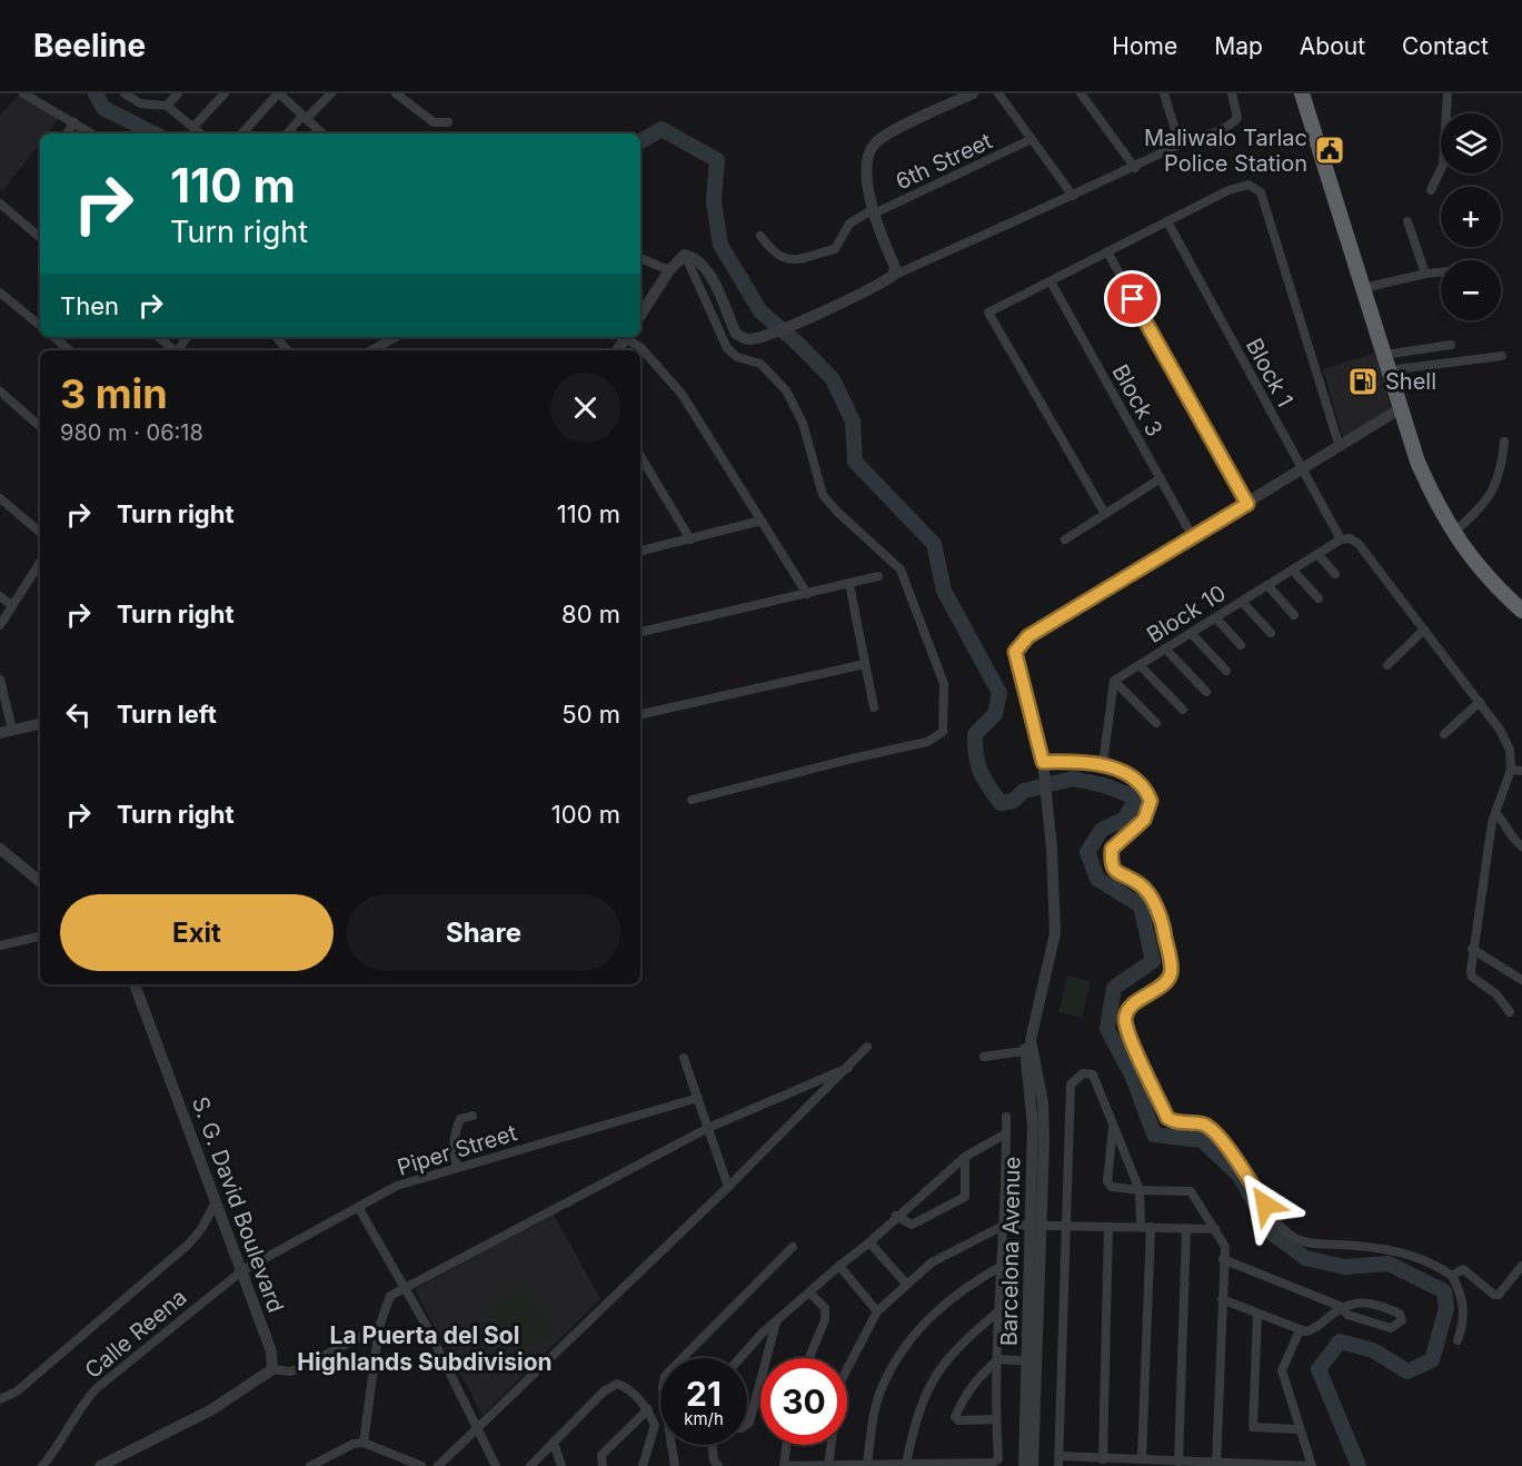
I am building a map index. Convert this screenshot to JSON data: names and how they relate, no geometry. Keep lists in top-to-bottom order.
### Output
{
  "streets": {
    "street": [
      "6th Street",
      "Block 1",
      "Block 3",
      "Block 10",
      "Piper Street",
      "S. G. David Boulevard",
      "Barcelona Avenue",
      "Calle Reena"
    ]
  },
  "crossings": [
    ["Block 1", "Block 10"],
    ["Block 3", "Barcelona Avenue"],
    ["Piper Street", "S. G. David Boulevard"],
    ["Piper Street", "Calle Reena"],
    ["S. G. David Boulevard", "Calle Reena"]
  ],
  "districts": ["La Puerta del Sol Highlands Subdivision"],
  "places": {
    "public building": ["Maliwalo Tarlac Police Station"],
    "fuel station": ["Shell"]
  },
  "page": {
    "header": "Beeline",
    "nav": [
      "Home",
      "Map",
      "About",
      "Contact"
    ],
    "map_buttons": ["+", "−"],
    "turn": ["110 m", "Turn right"],
    "then": "Then",
    "heading": ["3 min", "980 m · 06:18"],
    "list": [
      {
        "name": "Turn right",
        "value": "110 m"
      },
      {
        "name": "Turn right",
        "value": "80 m"
      },
      {
        "name": "Turn left",
        "value": "50 m"
      },
      {
        "name": "Turn right",
        "value": "100 m"
      }
    ],
    "buttons": ["Exit", "Share"],
    "speed": "21 km/h",
    "limit": "30"
  }
}
